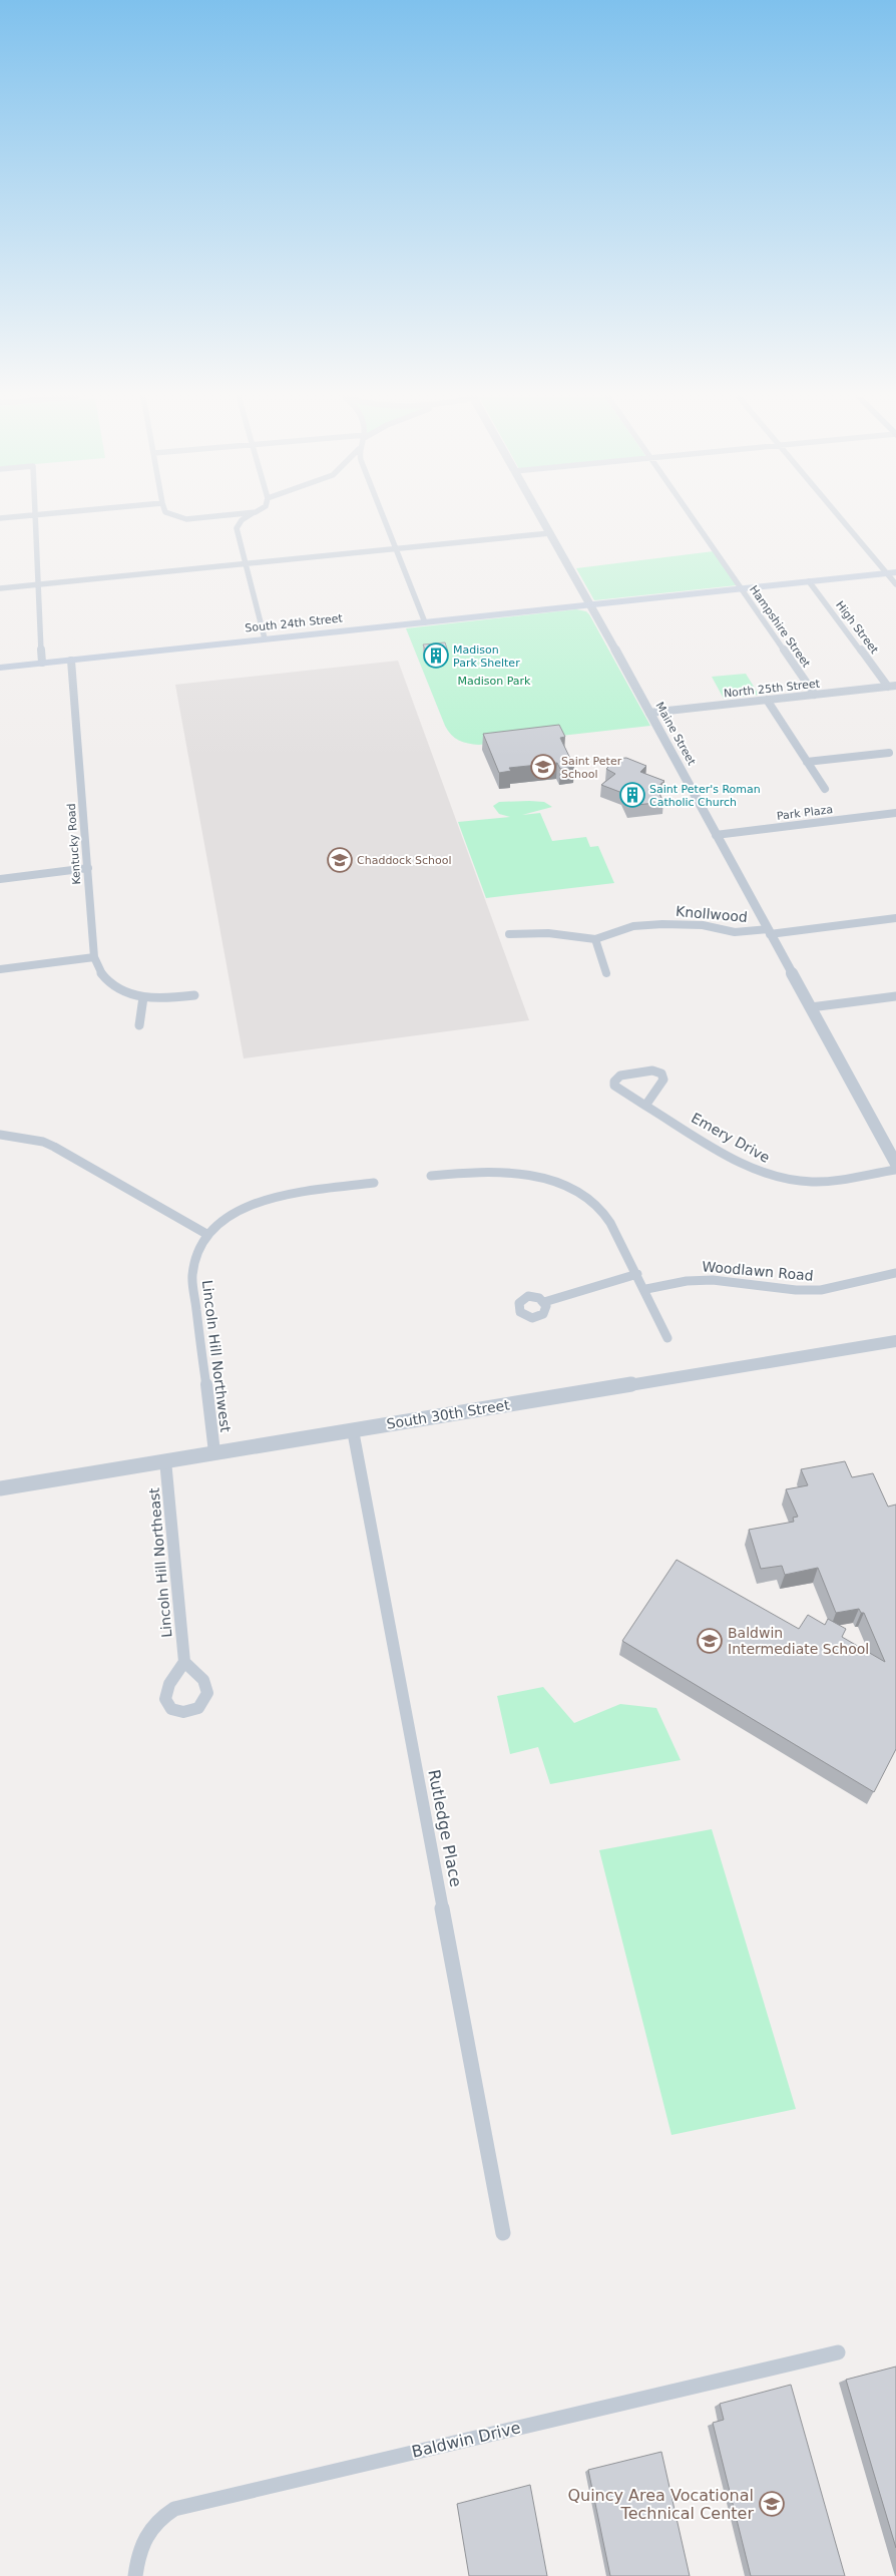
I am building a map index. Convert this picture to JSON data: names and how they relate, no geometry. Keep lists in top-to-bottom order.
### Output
{
  "streets": {
    "main road": ["South 24th Street"],
    "street": [
      "Hampshire Street",
      "High Street",
      "North 25th Street",
      "Maine Street",
      "Park Plaza",
      "Kentucky Road",
      "Knollwood",
      "Emery Drive",
      "Woodlawn Road",
      "Lincoln Hill Northwest",
      "South 30th Street",
      "Lincoln Hill Northeast",
      "Rutledge Place",
      "Baldwin Drive"
    ]
  },
  "crossings": [
    ["South 24th Street", "Hampshire Street"],
    ["South 24th Street", "High Street"],
    ["South 24th Street", "Maine Street"],
    ["South 24th Street", "Kentucky Road"],
    ["Hampshire Street", "North 25th Street"],
    ["High Street", "North 25th Street"],
    ["North 25th Street", "Maine Street"],
    ["Maine Street", "Park Plaza"],
    ["Maine Street", "Knollwood"],
    ["Lincoln Hill Northwest", "South 30th Street"],
    ["South 30th Street", "Lincoln Hill Northeast"],
    ["South 30th Street", "Rutledge Place"]
  ],
  "parks": ["Madison Park"],
  "places": {
    "building": ["Madison Park Shelter", "Saint Peter's Roman Catholic Church"],
    "school or university": [
      "Saint Peter School",
      "Chaddock School",
      "Baldwin Intermediate School",
      "Quincy Area Vocational Technical Center"
    ]
  }
}
